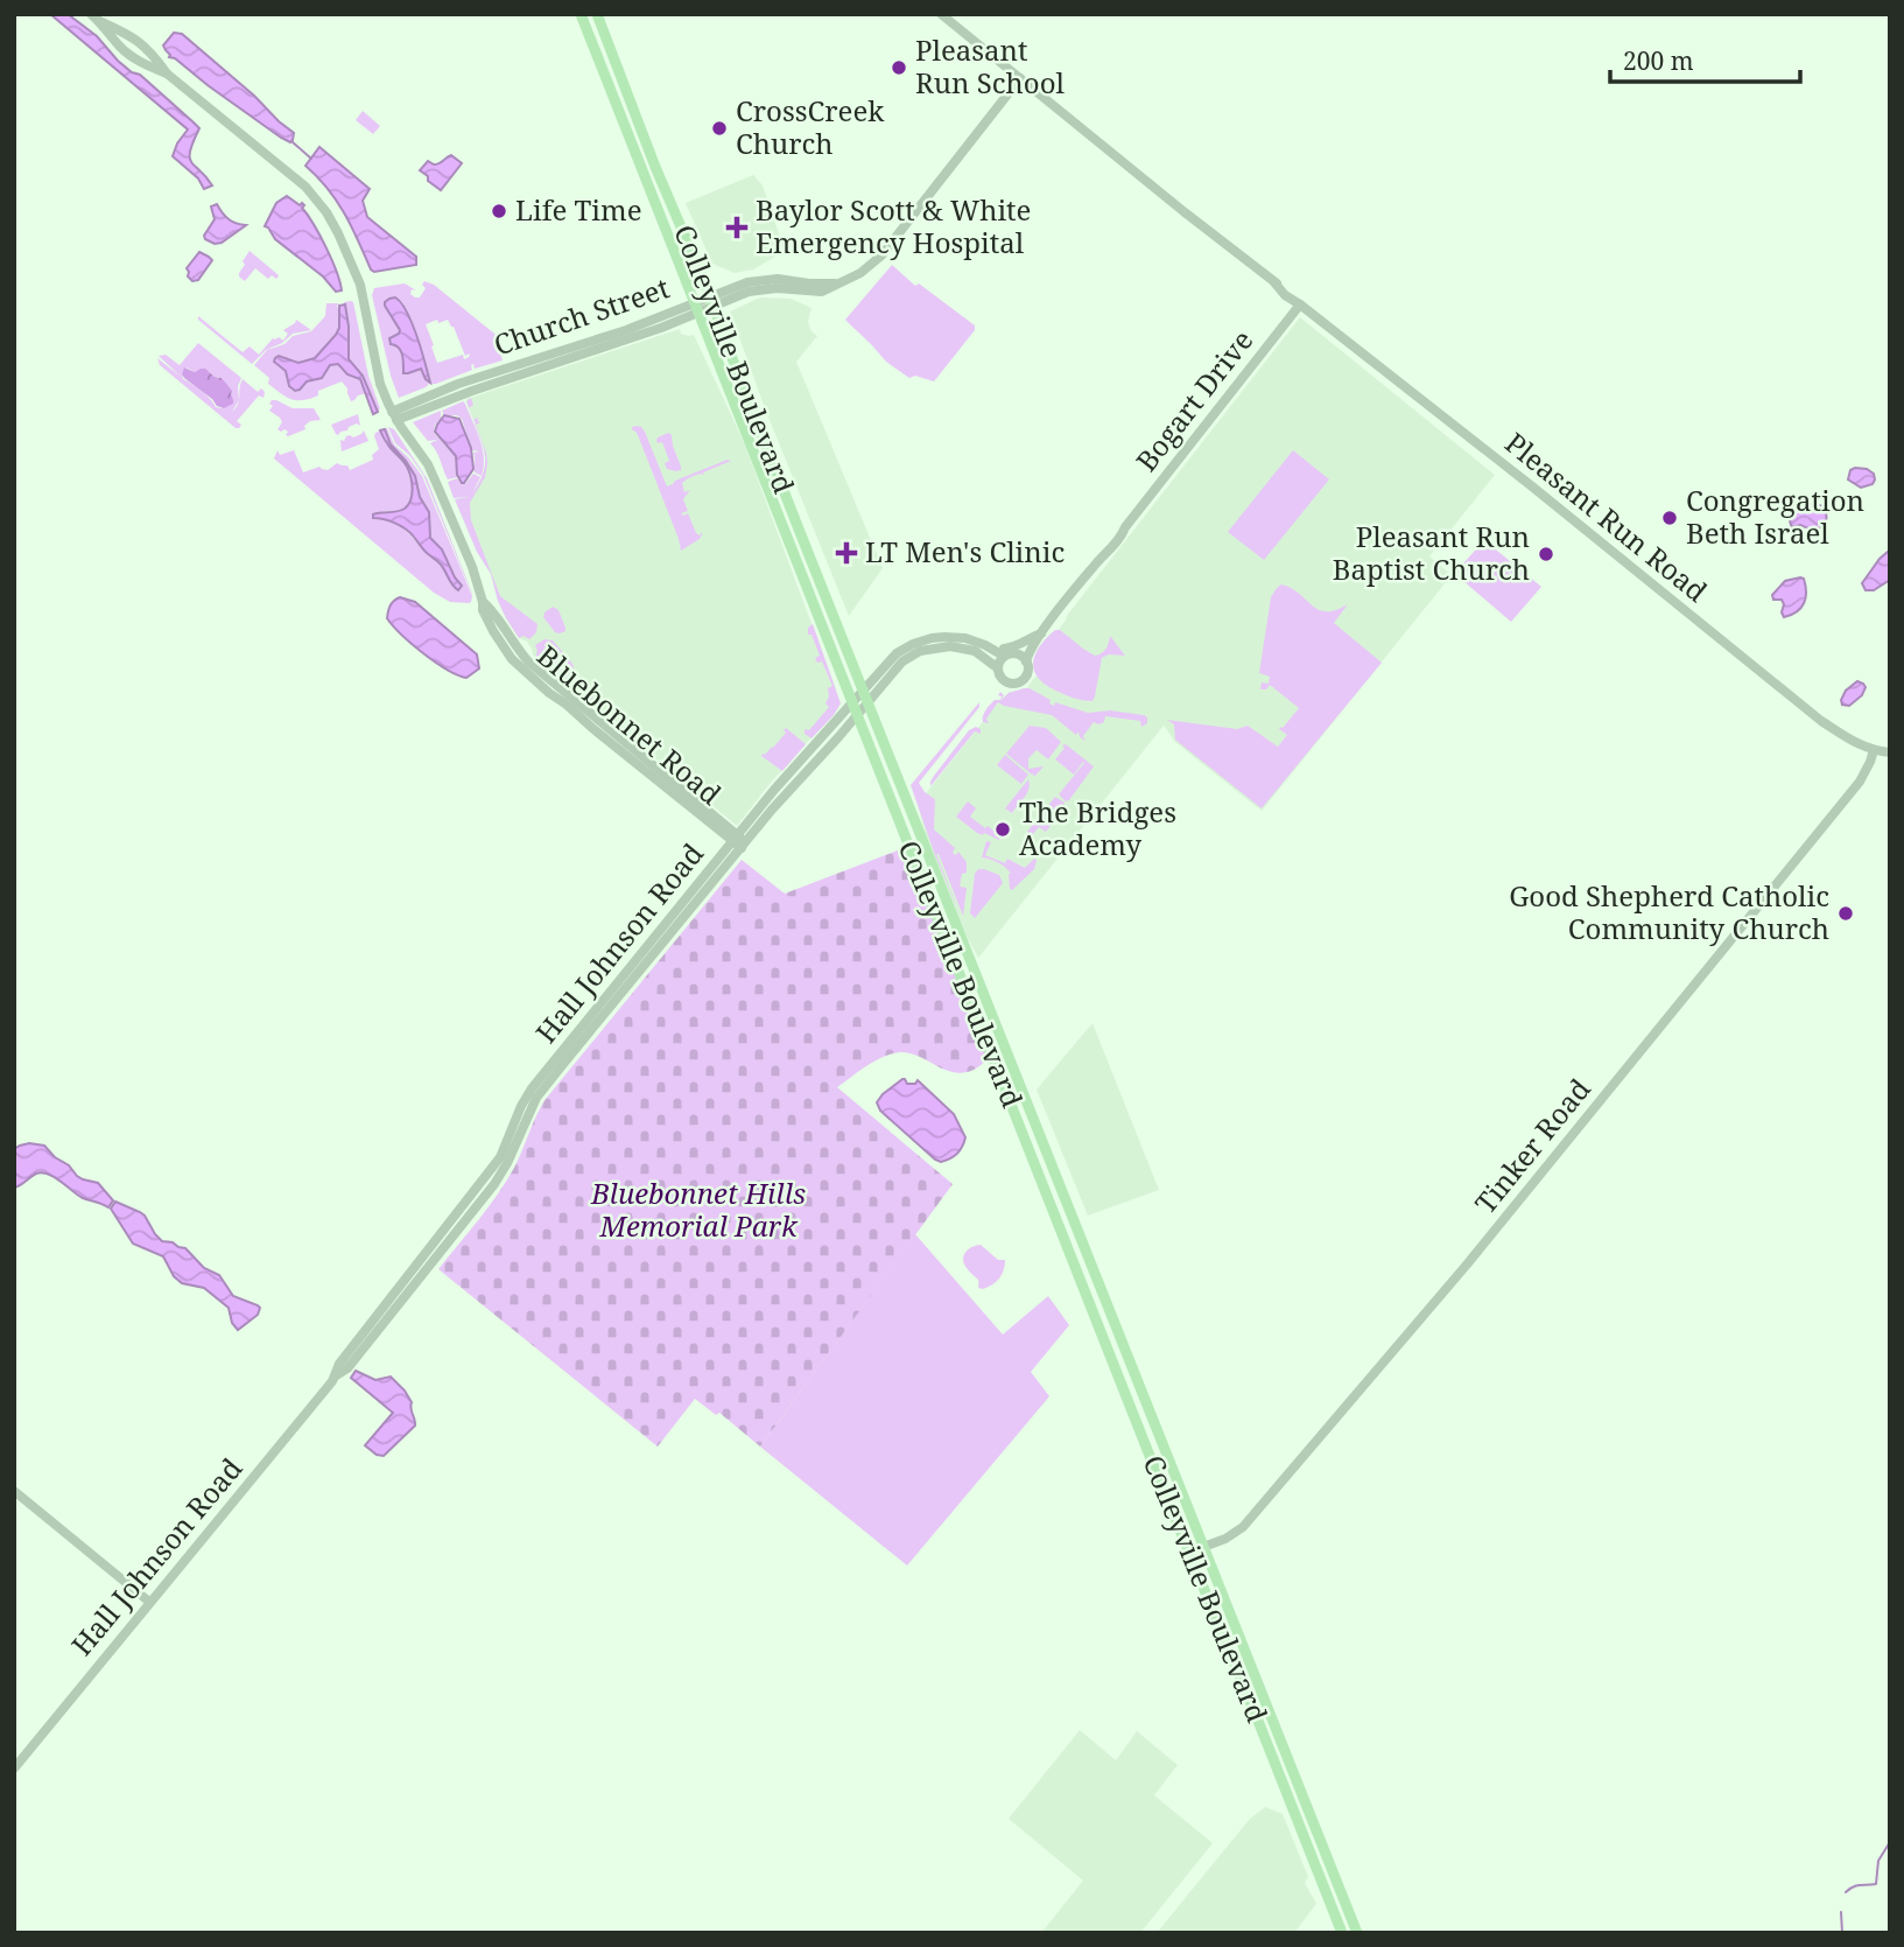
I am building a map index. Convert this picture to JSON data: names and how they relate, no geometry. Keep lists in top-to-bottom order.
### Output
{
  "streets": {
    "main road": ["Colleyville Boulevard"],
    "street": [
      "Church Street",
      "Bogart Drive",
      "Pleasant Run Road",
      "Bluebonnet Road",
      "Hall Johnson Road",
      "Tinker Road"
    ]
  },
  "crossings": [
    ["Church Street", "Colleyville Boulevard"],
    ["Church Street", "Pleasant Run Road"],
    ["Church Street", "Bluebonnet Road"],
    ["Colleyville Boulevard", "Hall Johnson Road"],
    ["Colleyville Boulevard", "Tinker Road"],
    ["Bogart Drive", "Pleasant Run Road"],
    ["Bogart Drive", "Hall Johnson Road"],
    ["Pleasant Run Road", "Tinker Road"],
    ["Bluebonnet Road", "Hall Johnson Road"]
  ],
  "parks": ["Bluebonnet Hills Memorial Park"],
  "places": {
    "other": [
      "Pleasant Run School",
      "CrossCreek Church",
      "Life Time",
      "Congregation Beth Israel",
      "Pleasant Run Baptist Church",
      "The Bridges Academy",
      "Good Shepherd Catholic Community Church"
    ],
    "health": ["Baylor Scott & White Emergency Hospital", "LT Men's Clinic"]
  },
  "scale_bar": "200 m"
}
